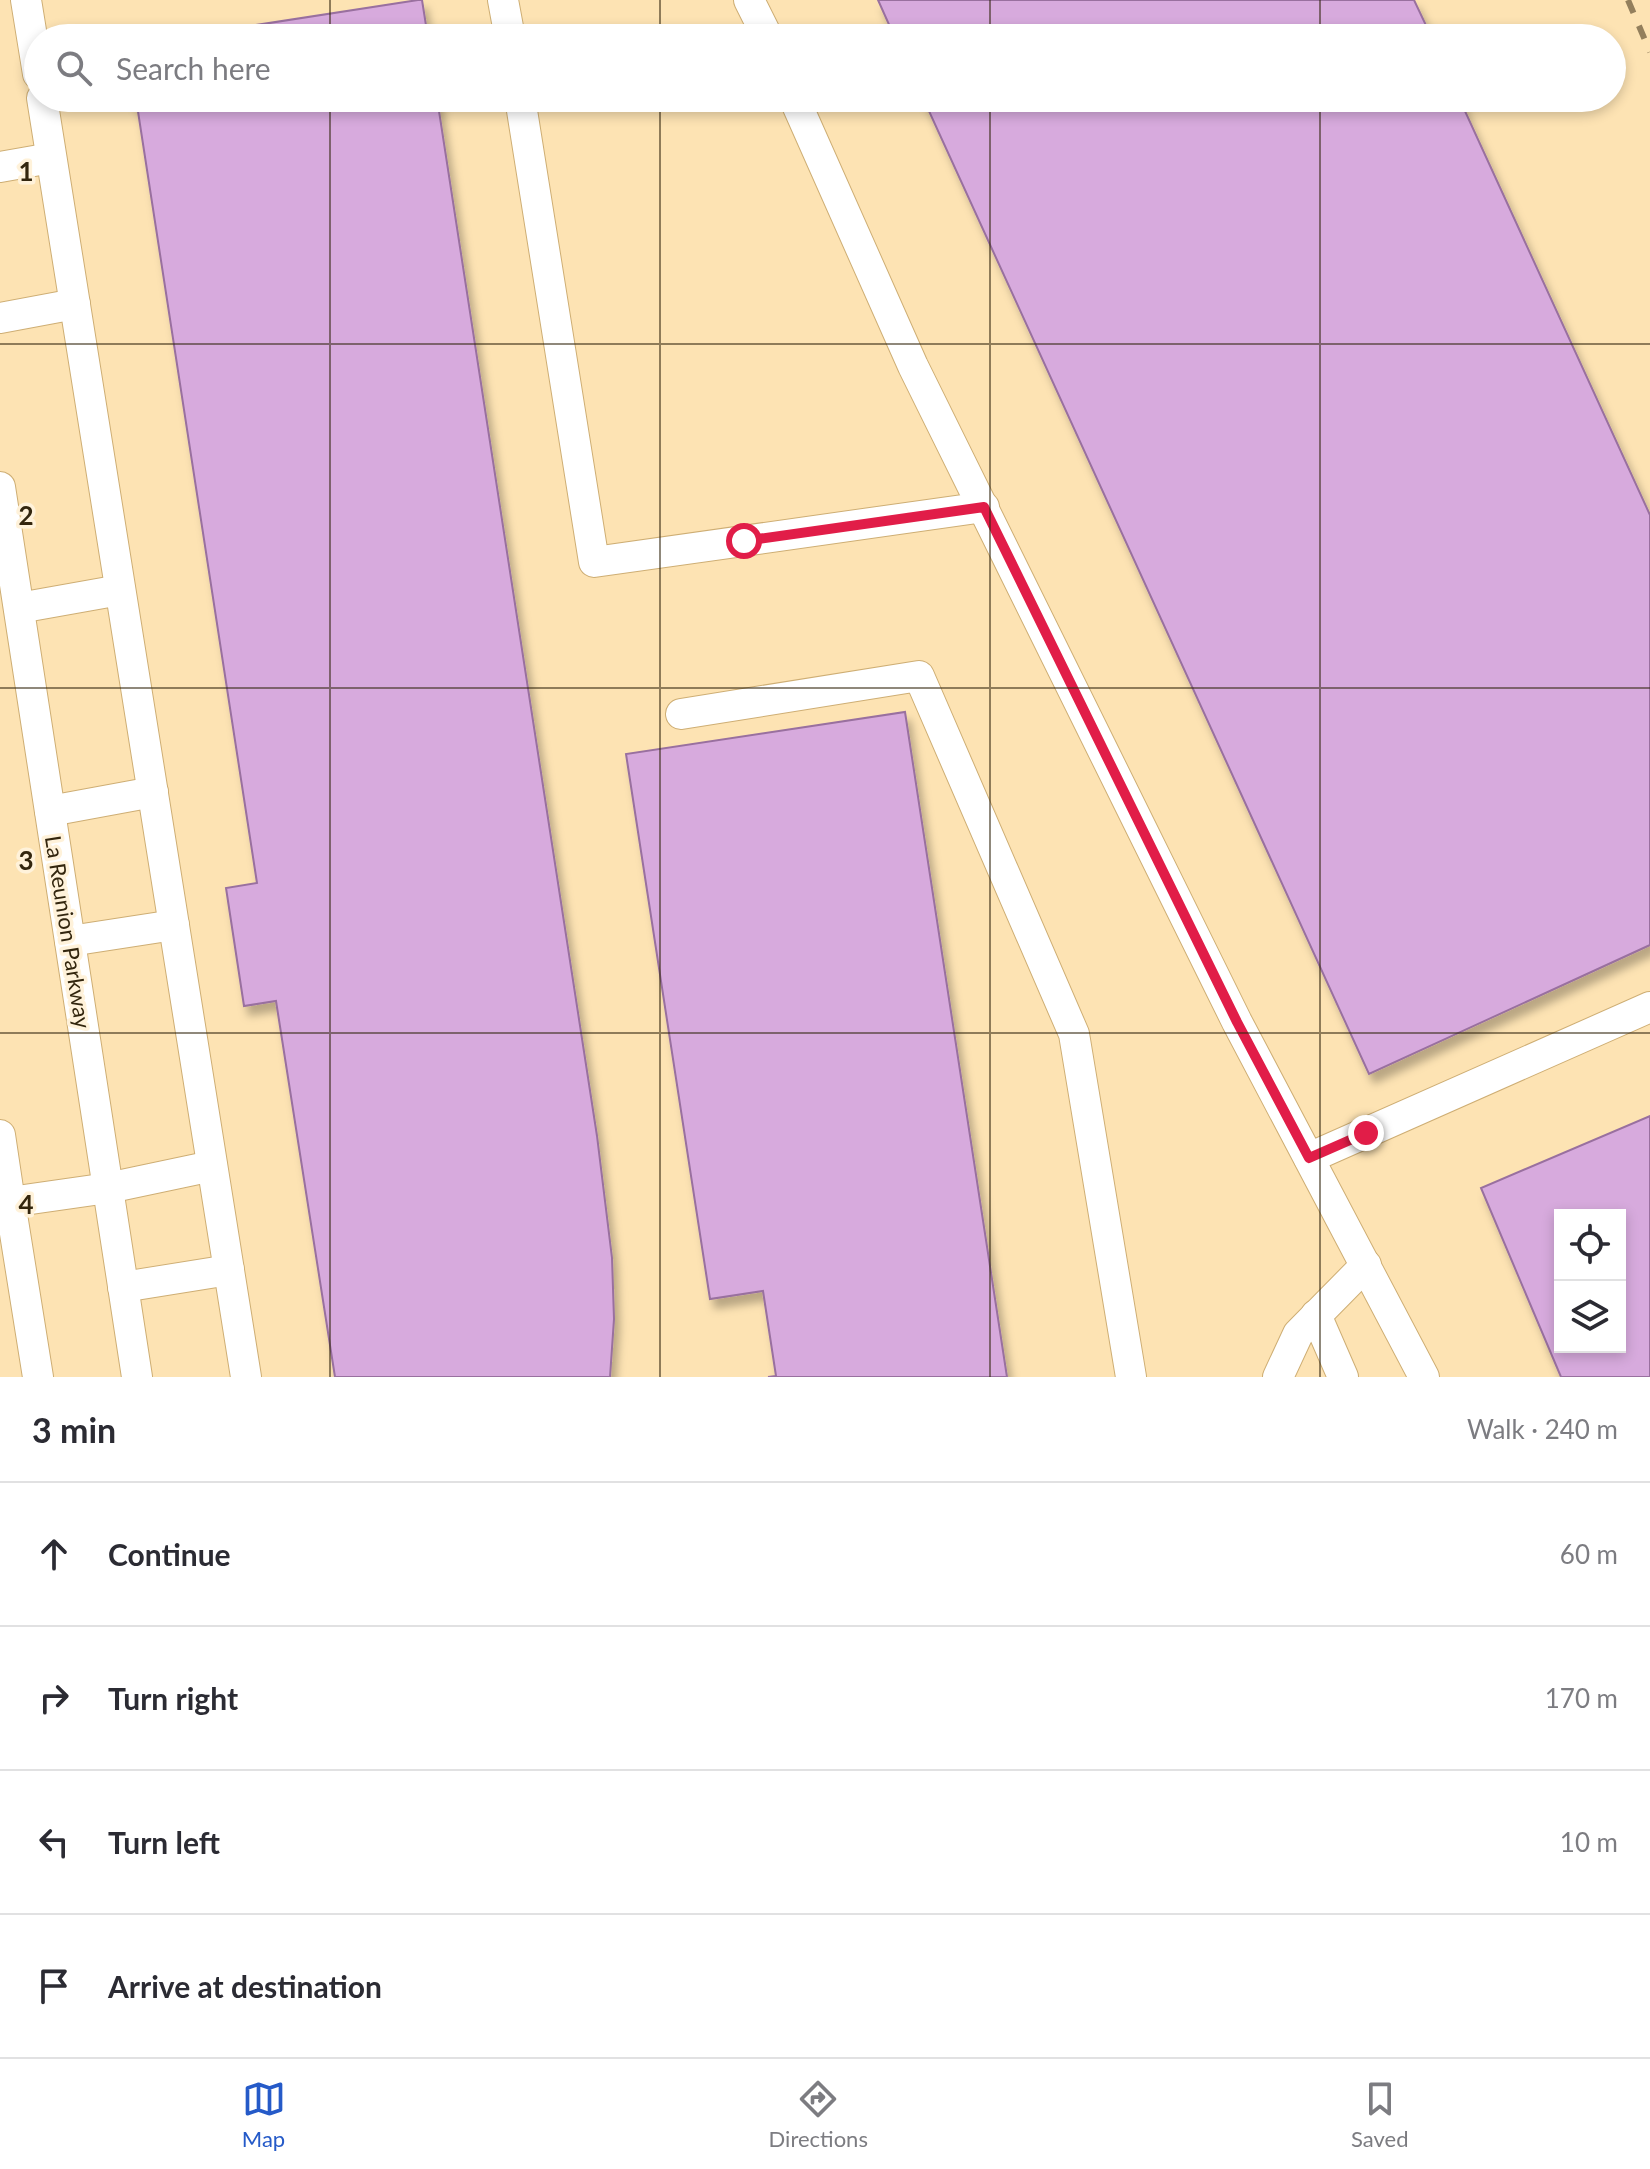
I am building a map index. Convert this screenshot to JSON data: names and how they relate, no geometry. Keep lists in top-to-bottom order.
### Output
{
  "streets": {
    "street": ["La Reunion Parkway"]
  },
  "page": {
    "search": "Search here",
    "heading": ["3 min", "Walk · 240 m"],
    "list": [
      ["Continue", "60 m"],
      ["Turn right", "170 m"],
      ["Turn left", "10 m"],
      "Arrive at destination"
    ],
    "nav": ["Map", "Directions", "Saved"]
  },
  "grid": {
    "rows": [
      "1",
      "2",
      "3",
      "4"
    ]
  }
}
